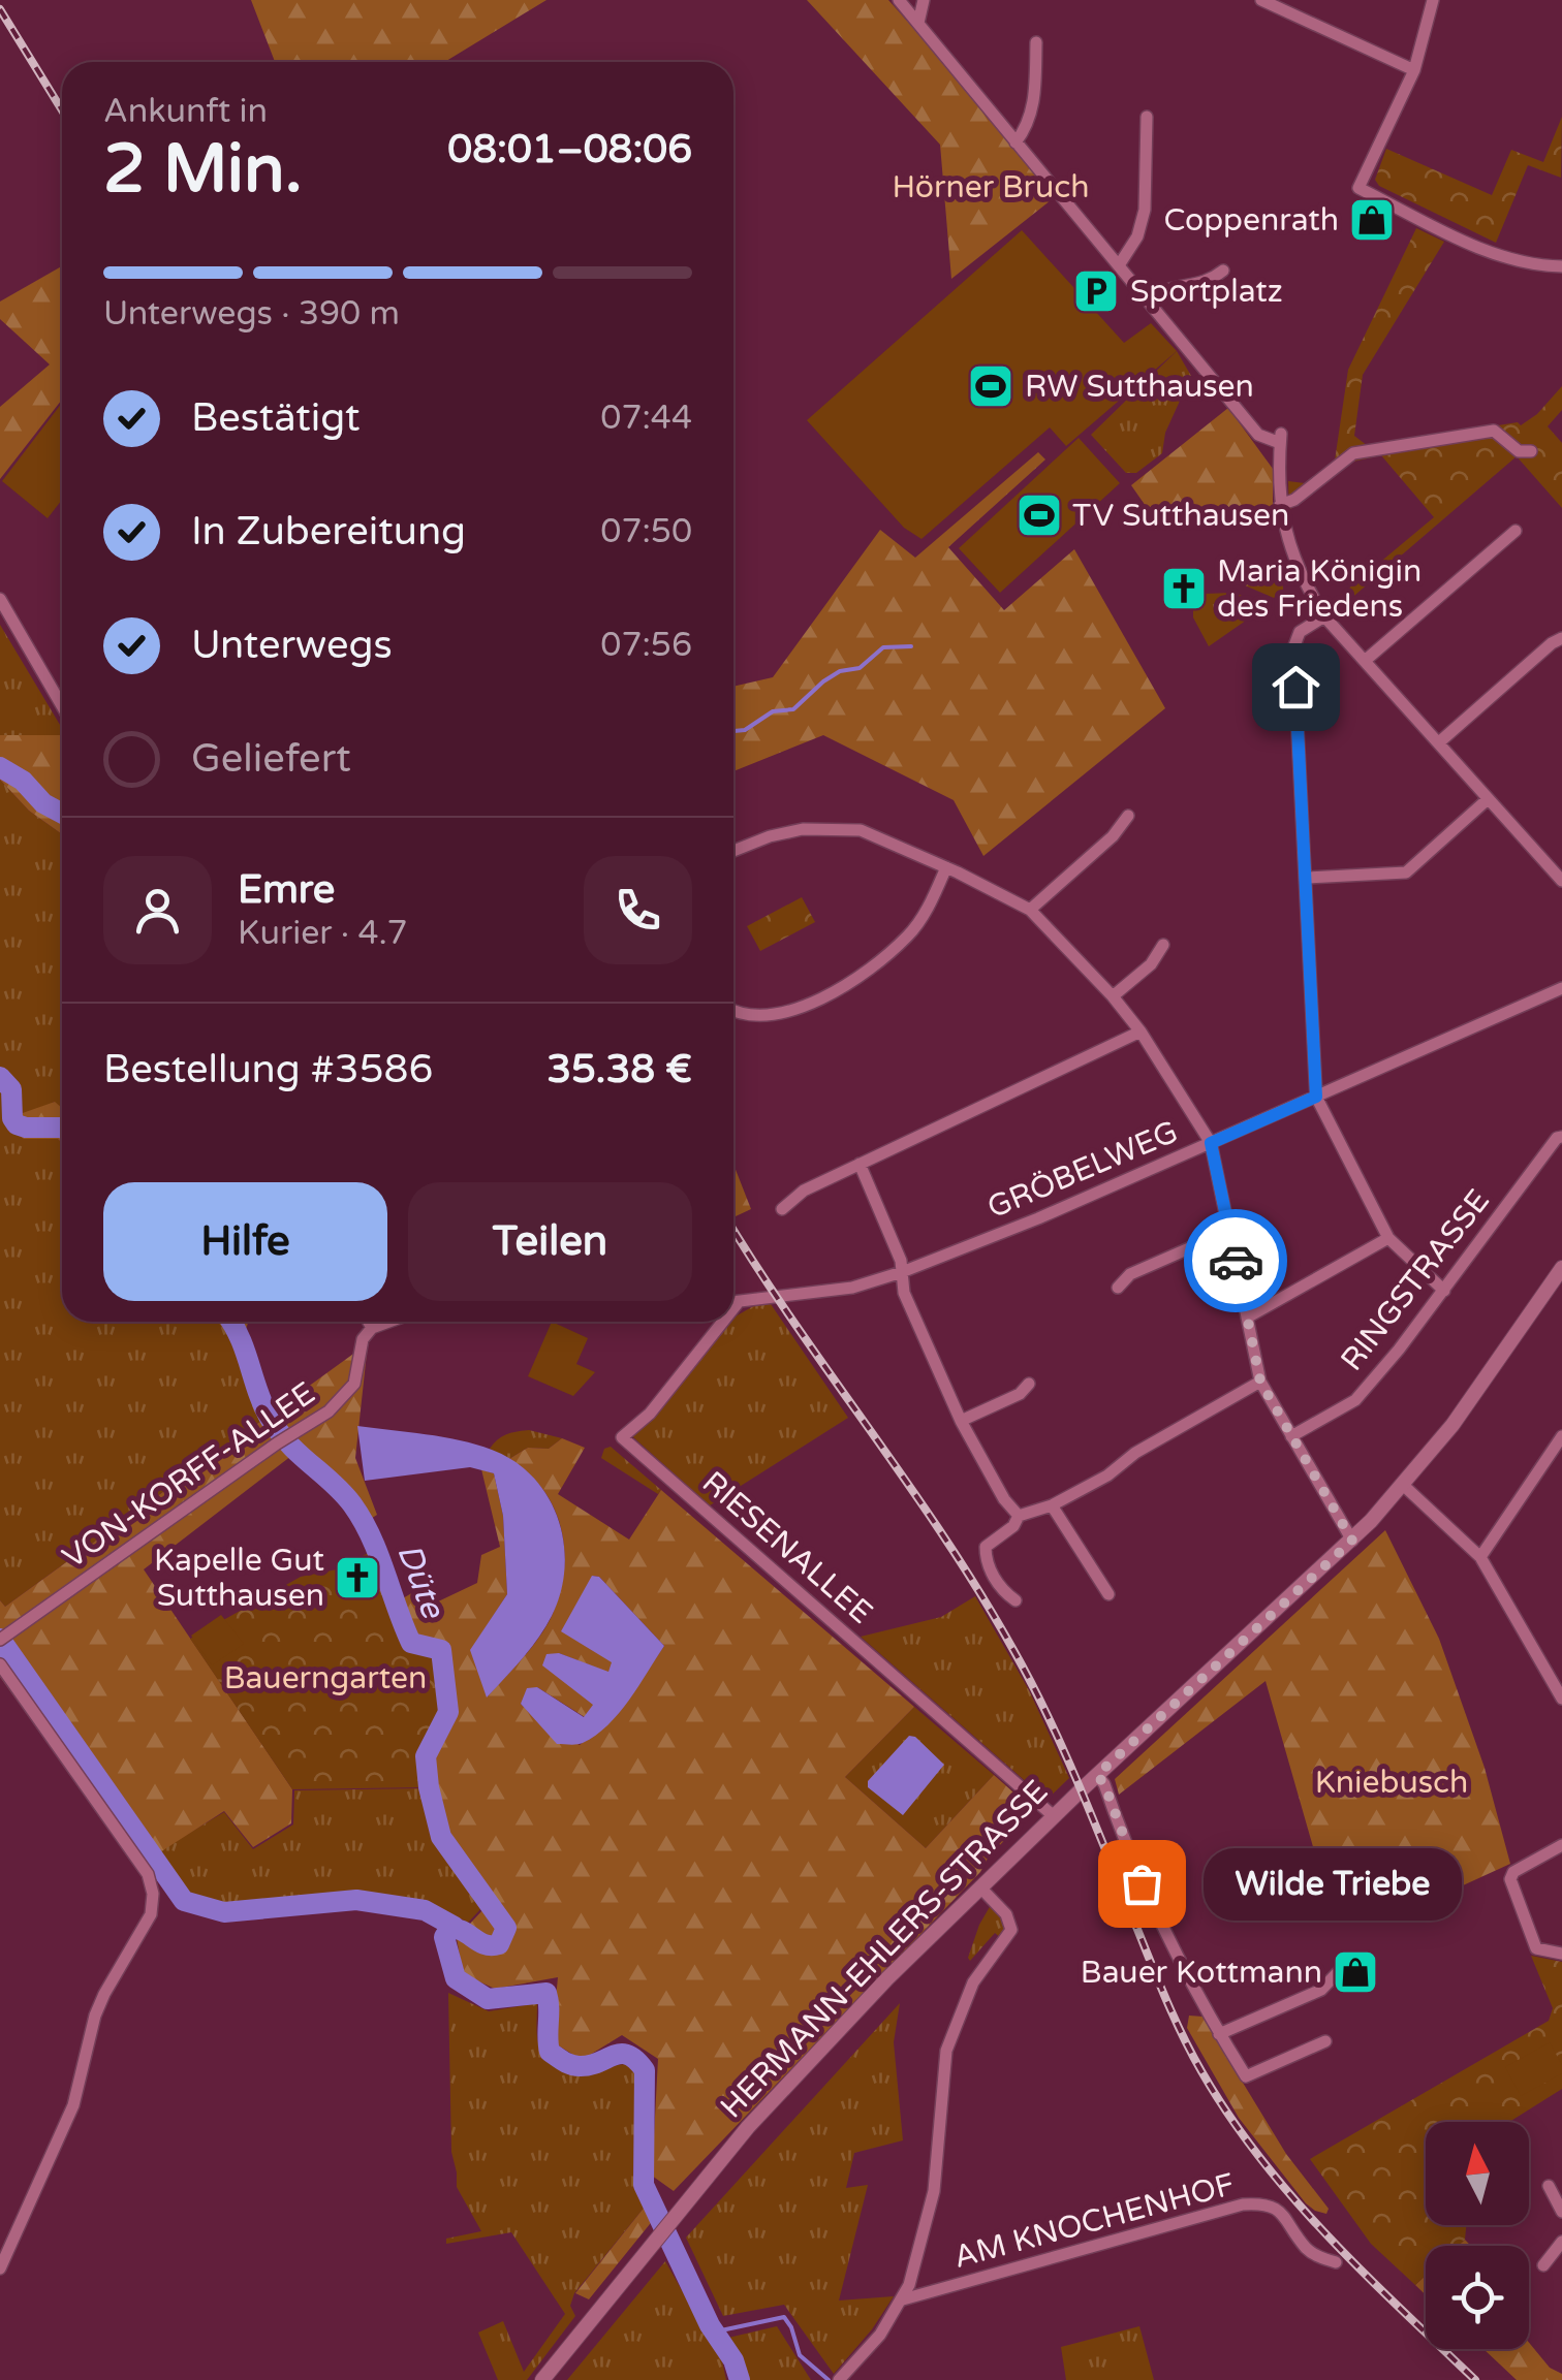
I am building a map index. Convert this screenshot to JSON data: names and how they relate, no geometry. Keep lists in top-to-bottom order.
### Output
{
  "streets": {
    "street": [
      "GRÖBELWEG",
      "RINGSTRASSE",
      "VON-KORFF-ALLEE",
      "RIESENALLEE",
      "HERMANN-EHLERS-STRASSE",
      "AM KNOCHENHOF"
    ]
  },
  "crossings": [
    ["GRÖBELWEG", "RIESENALLEE"],
    ["RIESENALLEE", "HERMANN-EHLERS-STRASSE"]
  ],
  "water": ["Düte"],
  "parks": ["Hörner Bruch", "Bauerngarten", "Kniebusch"],
  "places": {
    "shop": ["Coppenrath", "Bauer Kottmann"],
    "parking": ["Sportplatz"],
    "sports": ["RW Sutthausen", "TV Sutthausen"],
    "church": ["Maria Königin des Friedens", "Kapelle Gut Sutthausen"],
    "other": ["Wilde Triebe"]
  },
  "north": "top",
  "page": {
    "heading": ["2 Min.", "Ankunft in", "08:01–08:06"],
    "panel": [
      "Emre",
      "Kurier · 4.7",
      "Bestellung #3586",
      "35.38 €"
    ],
    "bar": "Unterwegs · 390 m",
    "list": [
      ["Bestätigt", "07:44"],
      ["In Zubereitung", "07:50"],
      ["Unterwegs", "07:56"],
      "Geliefert"
    ],
    "buttons": ["Hilfe", "Teilen"],
    "bubble": "Wilde Triebe"
  }
}
